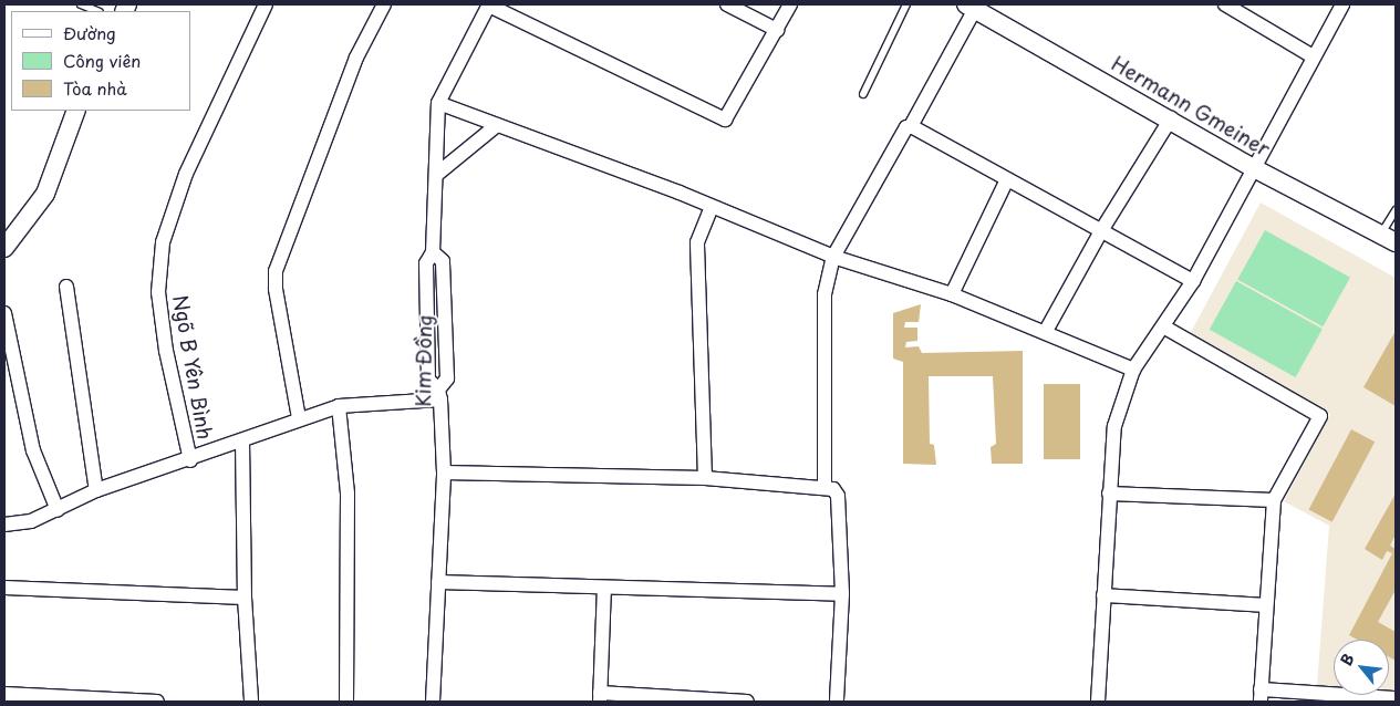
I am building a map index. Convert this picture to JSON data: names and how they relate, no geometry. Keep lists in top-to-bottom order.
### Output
{
  "streets": {
    "street": ["Hermann Gmeiner", "Kim Đồng", "Ngõ B Yên Bình"]
  },
  "legend": ["Đường", "Công viên", "Tòa nhà"],
  "north": "top left"
}
